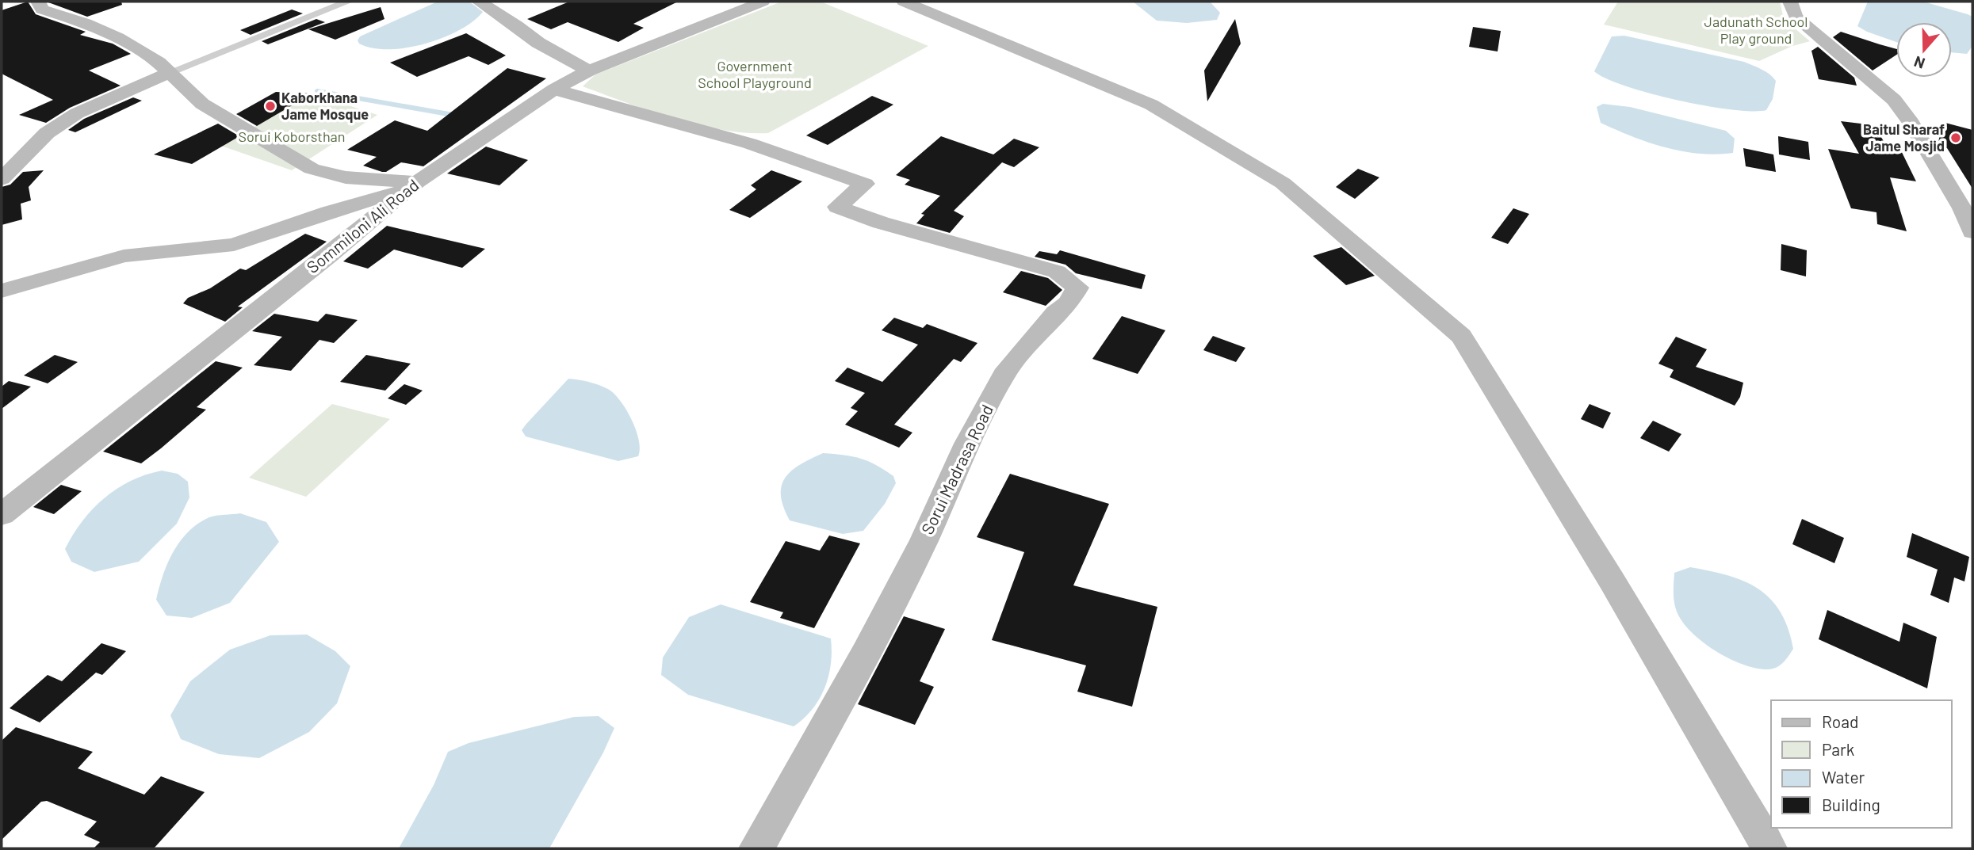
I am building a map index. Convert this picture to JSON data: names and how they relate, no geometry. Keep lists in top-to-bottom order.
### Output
{
  "streets": {
    "street": ["Sommiloni Ali Road", "Sorui Madrasa Road"]
  },
  "crossings": [
    ["Sommiloni Ali Road", "Sorui Madrasa Road"]
  ],
  "parks": ["Jadunath School Play ground", "Government School Playground", "Sorui Koborsthan"],
  "places": ["Kaborkhana Jame Mosque", "Baitul Sharaf Jame Mosjid"],
  "legend": [
    "Road",
    "Park",
    "Water",
    "Building"
  ],
  "north": "bottom"
}
